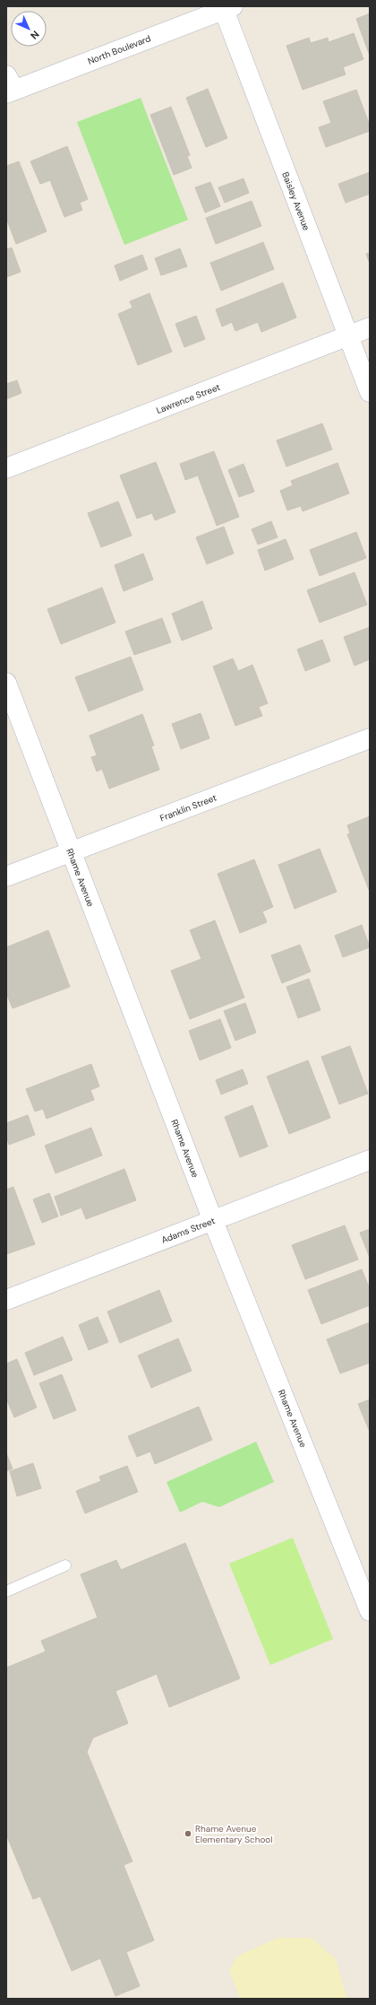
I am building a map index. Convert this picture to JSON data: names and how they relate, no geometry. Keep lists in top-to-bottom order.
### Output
{
  "streets": {
    "street": [
      "North Boulevard",
      "Baisley Avenue",
      "Lawrence Street",
      "Franklin Street",
      "Rhame Avenue",
      "Adams Street"
    ]
  },
  "crossings": [
    ["North Boulevard", "Baisley Avenue"],
    ["Baisley Avenue", "Lawrence Street"],
    ["Franklin Street", "Rhame Avenue"],
    ["Rhame Avenue", "Adams Street"]
  ],
  "places": ["Rhame Avenue Elementary School"],
  "north": "bottom right"
}
